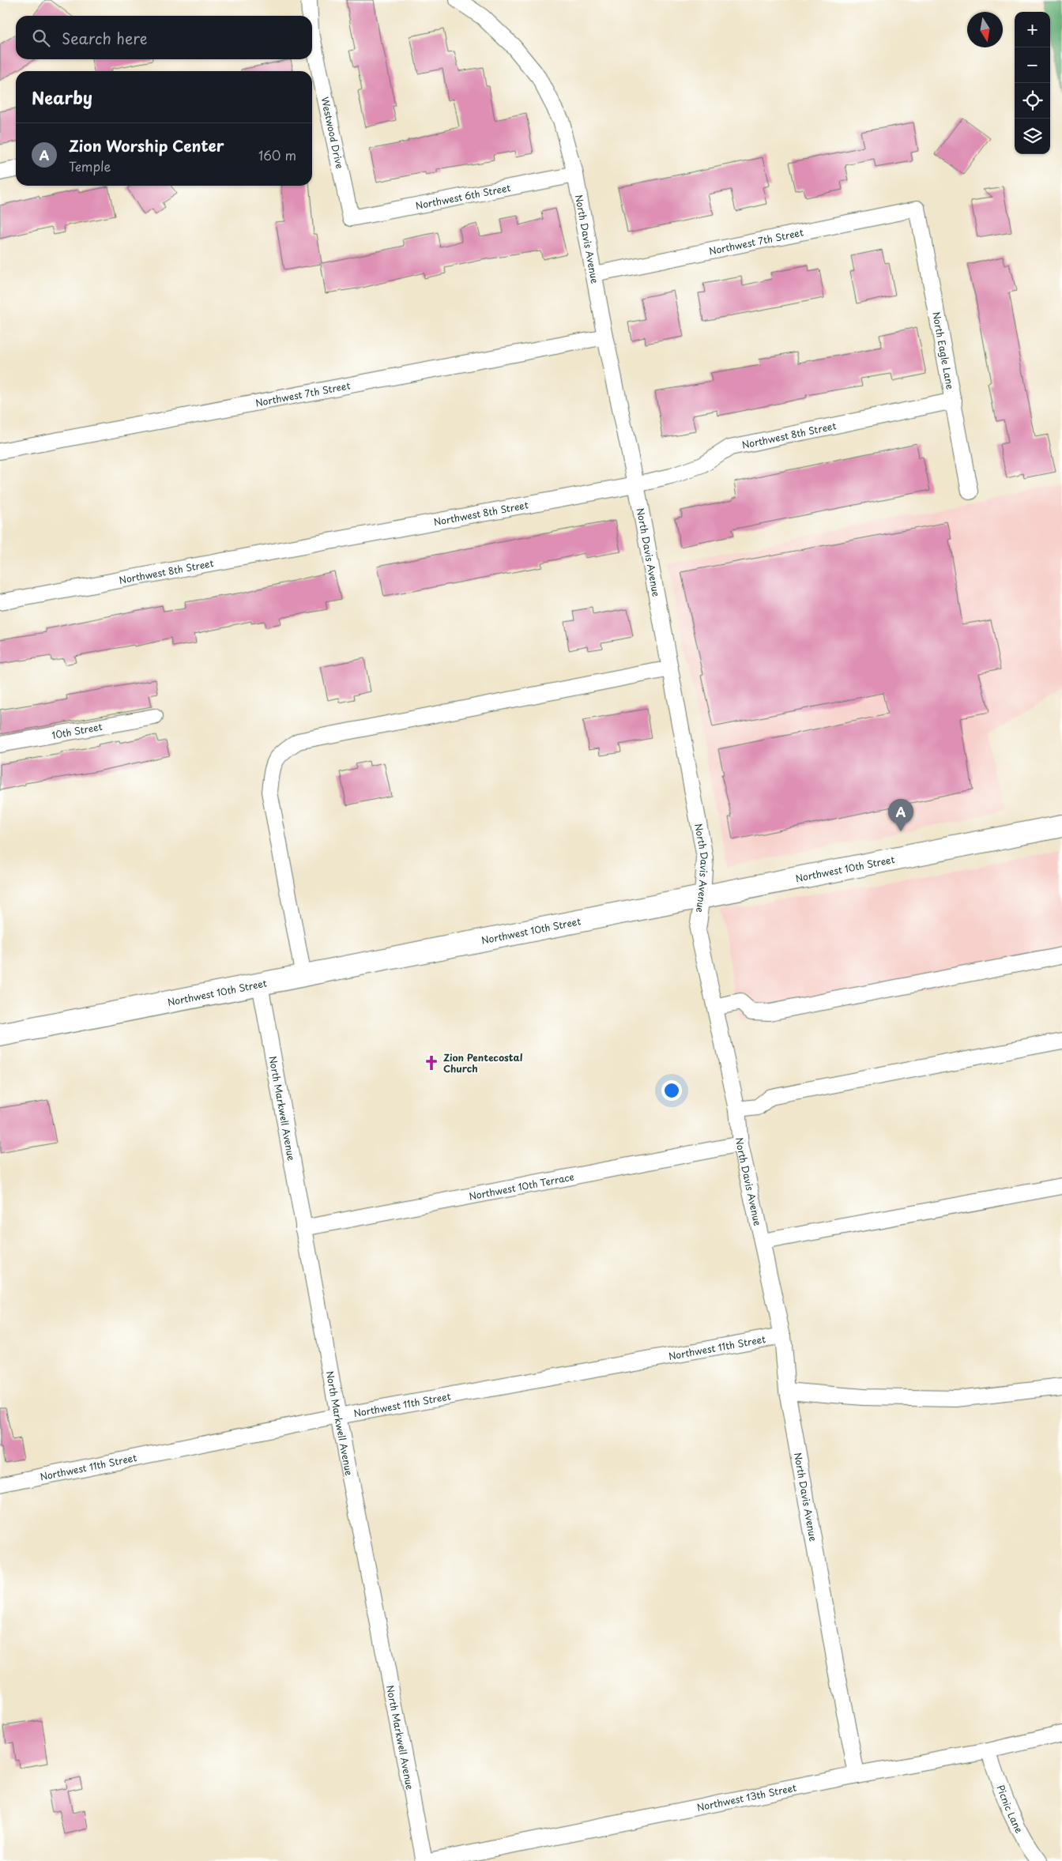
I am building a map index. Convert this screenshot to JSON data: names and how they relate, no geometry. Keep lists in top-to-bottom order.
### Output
{
  "streets": {
    "main road": ["Northwest 10th Street"],
    "street": [
      "Westwood Drive",
      "Northwest 6th Street",
      "North Davis Avenue",
      "Northwest 7th Street",
      "North Eagle Lane",
      "Northwest 8th Street",
      "10th Street",
      "North Markwell Avenue",
      "Northwest 10th Terrace",
      "Northwest 11th Street",
      "Northwest 13th Street",
      "Picnic Lane"
    ]
  },
  "crossings": [
    ["Westwood Drive", "Northwest 6th Street"],
    ["Northwest 6th Street", "North Davis Avenue"],
    ["North Davis Avenue", "Northwest 7th Street"],
    ["North Davis Avenue", "Northwest 8th Street"],
    ["North Davis Avenue", "Northwest 10th Street"],
    ["North Davis Avenue", "Northwest 10th Terrace"],
    ["North Davis Avenue", "Northwest 11th Street"],
    ["North Davis Avenue", "Northwest 13th Street"],
    ["Northwest 7th Street", "North Eagle Lane"],
    ["North Eagle Lane", "Northwest 8th Street"],
    ["Northwest 10th Street", "North Markwell Avenue"],
    ["North Markwell Avenue", "Northwest 10th Terrace"],
    ["North Markwell Avenue", "Northwest 11th Street"],
    ["Northwest 13th Street", "Picnic Lane"]
  ],
  "places": {
    "church": ["Zion Pentecostal Church"]
  },
  "north": "bottom",
  "page": {
    "map_buttons": ["+", "−"],
    "search": "Search here",
    "heading": "Nearby",
    "list": [
      {
        "mark": "A",
        "name": "Zion Worship Center",
        "note": "Temple",
        "value": "160 m"
      }
    ],
    "pins": "A"
  }
}
